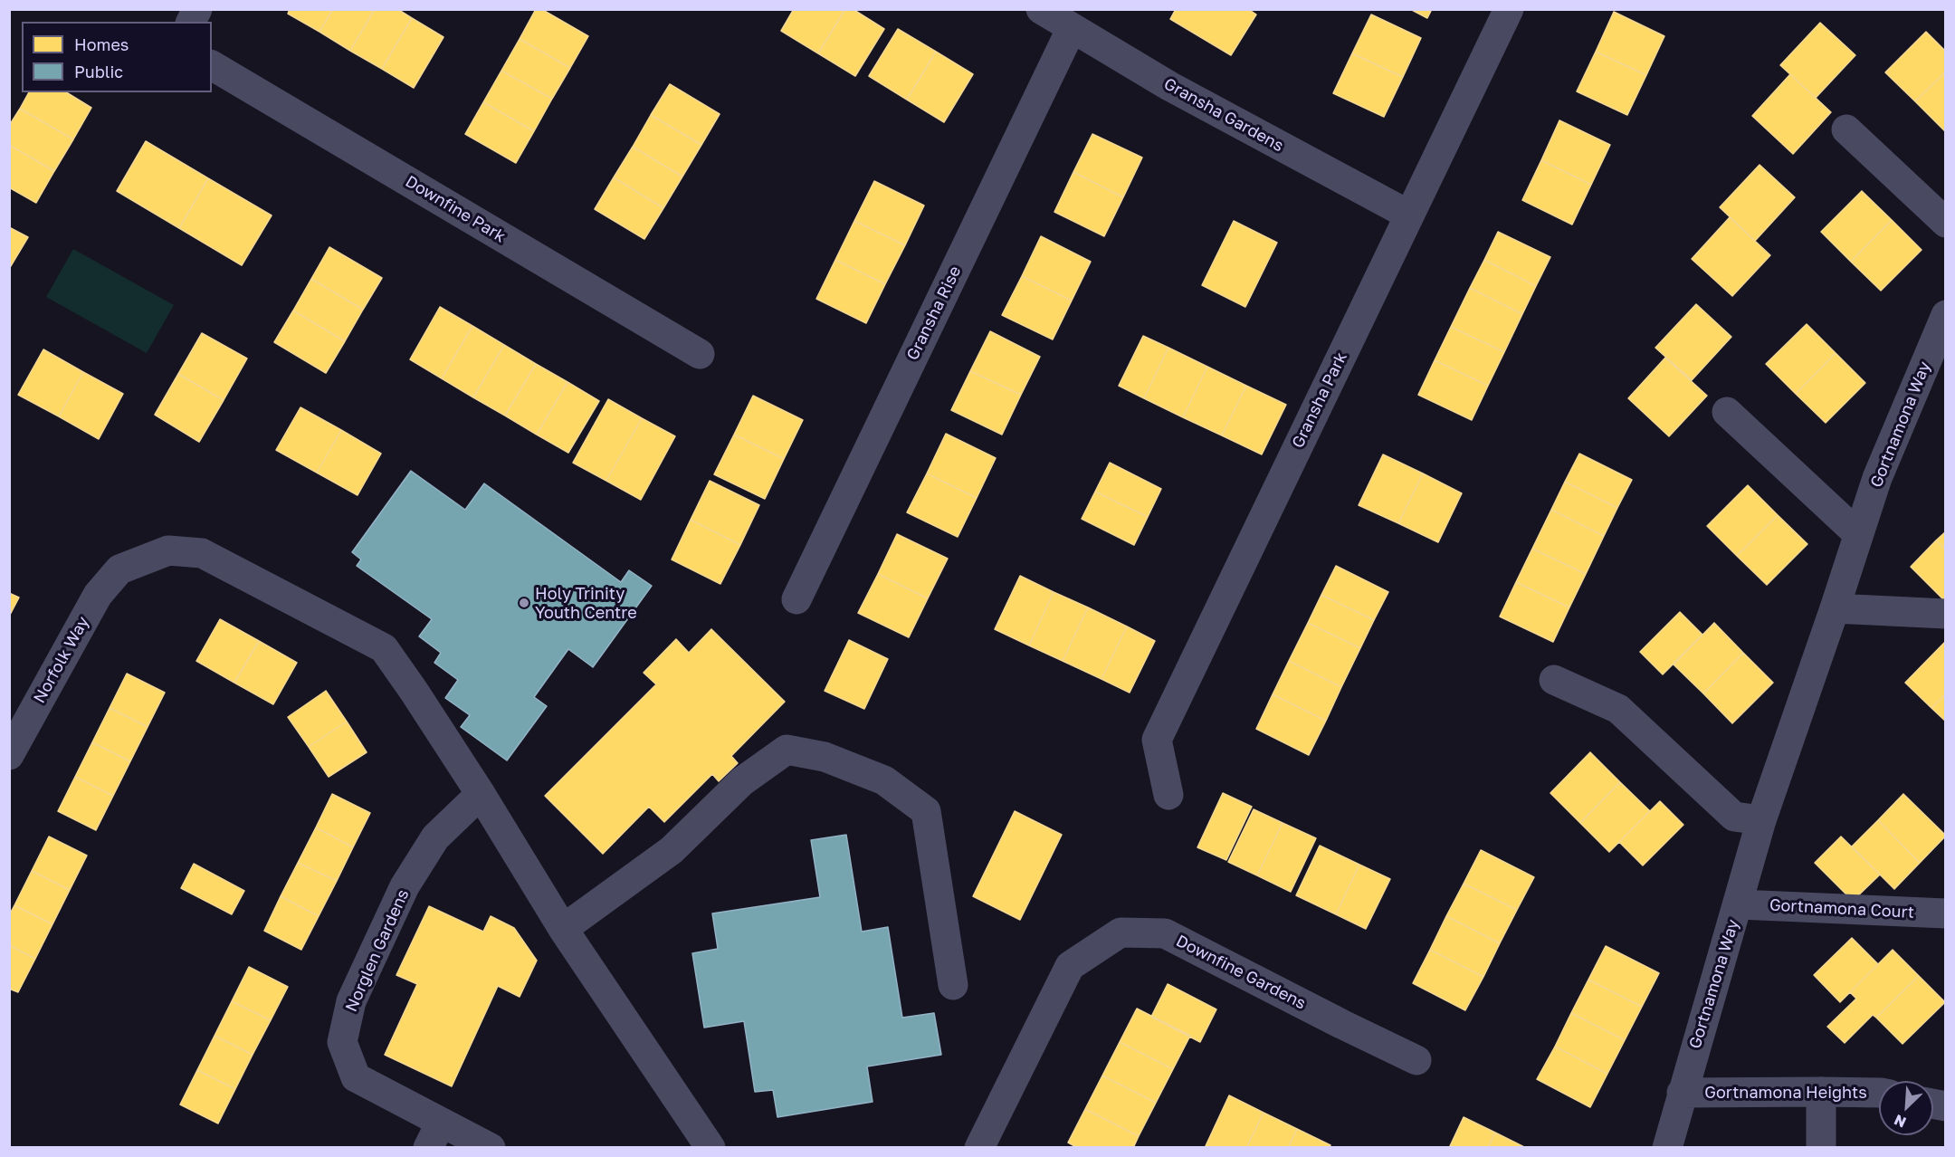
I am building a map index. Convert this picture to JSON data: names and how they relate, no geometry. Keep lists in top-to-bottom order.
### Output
{
  "streets": {
    "street": [
      "Gransha Gardens",
      "Downfine Park",
      "Gransha Rise",
      "Gransha Park",
      "Gortnamona Way",
      "Norfolk Way",
      "Gortnamona Court",
      "Norglen Gardens",
      "Downfine Gardens",
      "Gortnamona Heights"
    ]
  },
  "crossings": [
    ["Gransha Gardens", "Gransha Rise"],
    ["Gransha Gardens", "Gransha Park"],
    ["Gortnamona Way", "Gortnamona Court"],
    ["Gortnamona Way", "Gortnamona Heights"],
    ["Norfolk Way", "Norglen Gardens"]
  ],
  "places": ["Holy Trinity Youth Centre"],
  "legend": ["Homes", "Public"],
  "north": "bottom left"
}
